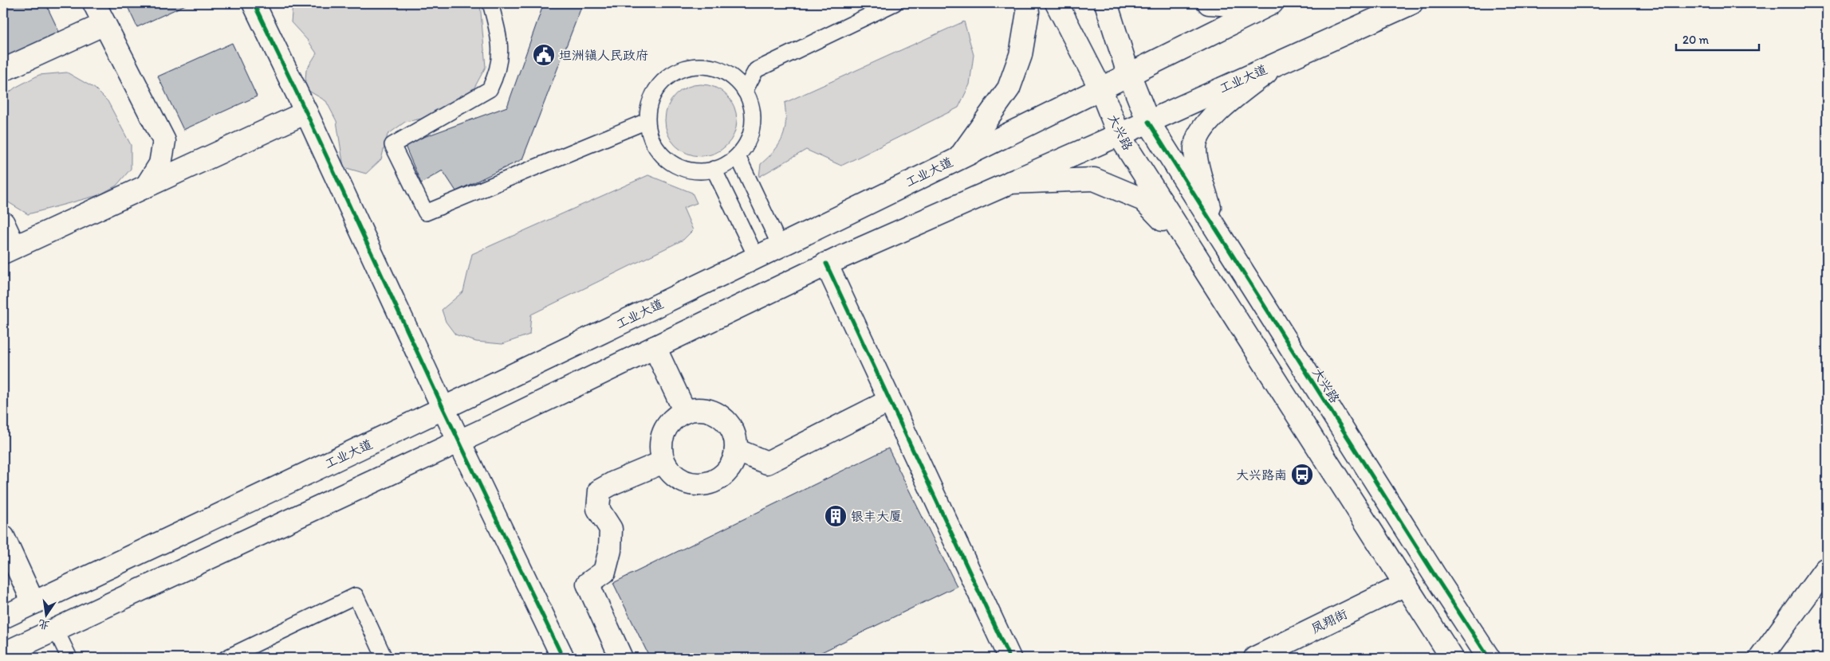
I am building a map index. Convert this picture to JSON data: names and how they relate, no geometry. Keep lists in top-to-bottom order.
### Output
{
  "streets": {
    "street": ["工业大道", "大兴路", "凤翔街"]
  },
  "crossings": [
    ["工业大道", "大兴路"],
    ["大兴路", "凤翔街"]
  ],
  "places": {
    "public building": ["坦洲镇人民政府"],
    "bus stop": ["大兴路南"],
    "building": ["银丰大厦"]
  },
  "scale_bar": "20 m",
  "north": "bottom"
}
